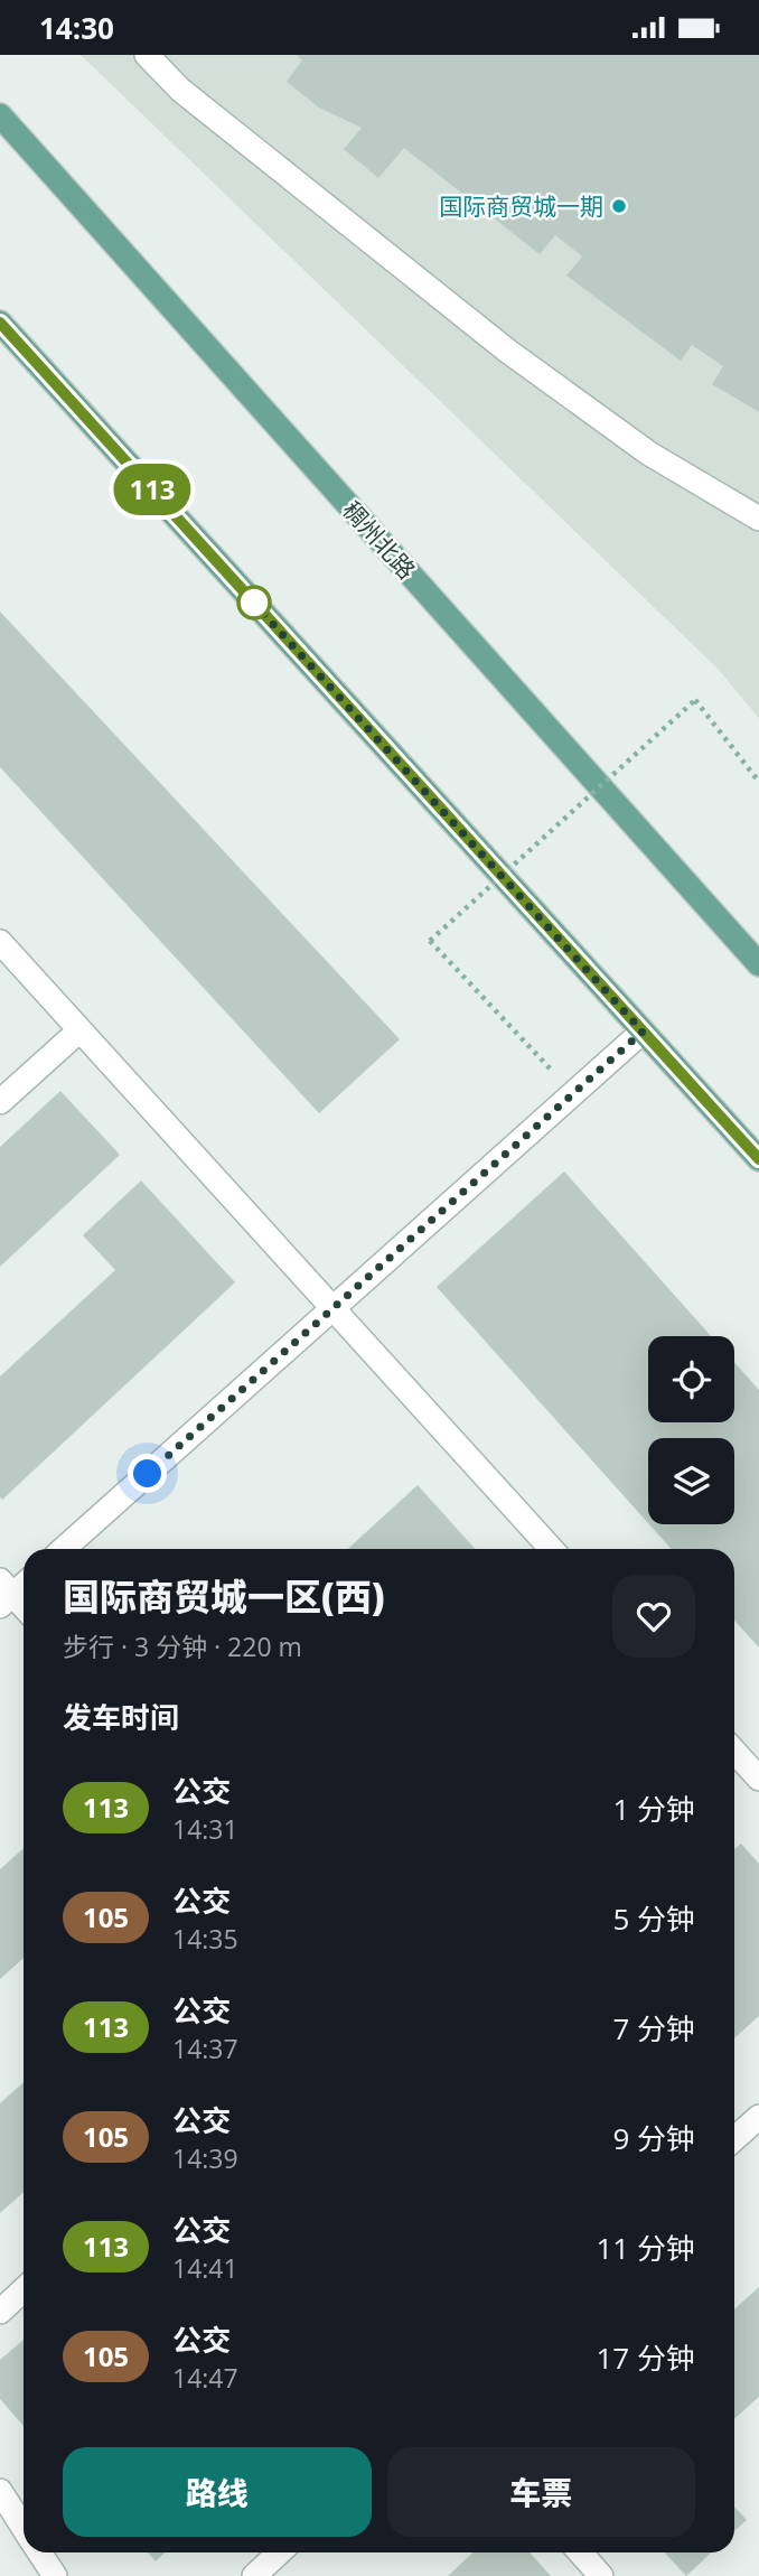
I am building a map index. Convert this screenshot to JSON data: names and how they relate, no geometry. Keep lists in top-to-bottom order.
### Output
{
  "streets": {
    "main road": ["稠州北路"]
  },
  "places": ["国际商贸城一期"],
  "lines": ["bus line 113"],
  "page": {
    "status": "14:30",
    "on_map": "113",
    "heading": [
      ["国际商贸城一区(西)", "步行 · 3 分钟 · 220 m"],
      "发车时间"
    ],
    "list": [
      {
        "mark": "113",
        "name": "公交",
        "note": "14:31",
        "value": "1 分钟"
      },
      {
        "mark": "105",
        "name": "公交",
        "note": "14:35",
        "value": "5 分钟"
      },
      {
        "mark": "113",
        "name": "公交",
        "note": "14:37",
        "value": "7 分钟"
      },
      {
        "mark": "105",
        "name": "公交",
        "note": "14:39",
        "value": "9 分钟"
      },
      {
        "mark": "113",
        "name": "公交",
        "note": "14:41",
        "value": "11 分钟"
      },
      {
        "mark": "105",
        "name": "公交",
        "note": "14:47",
        "value": "17 分钟"
      }
    ],
    "buttons": ["路线", "车票"]
  }
}
